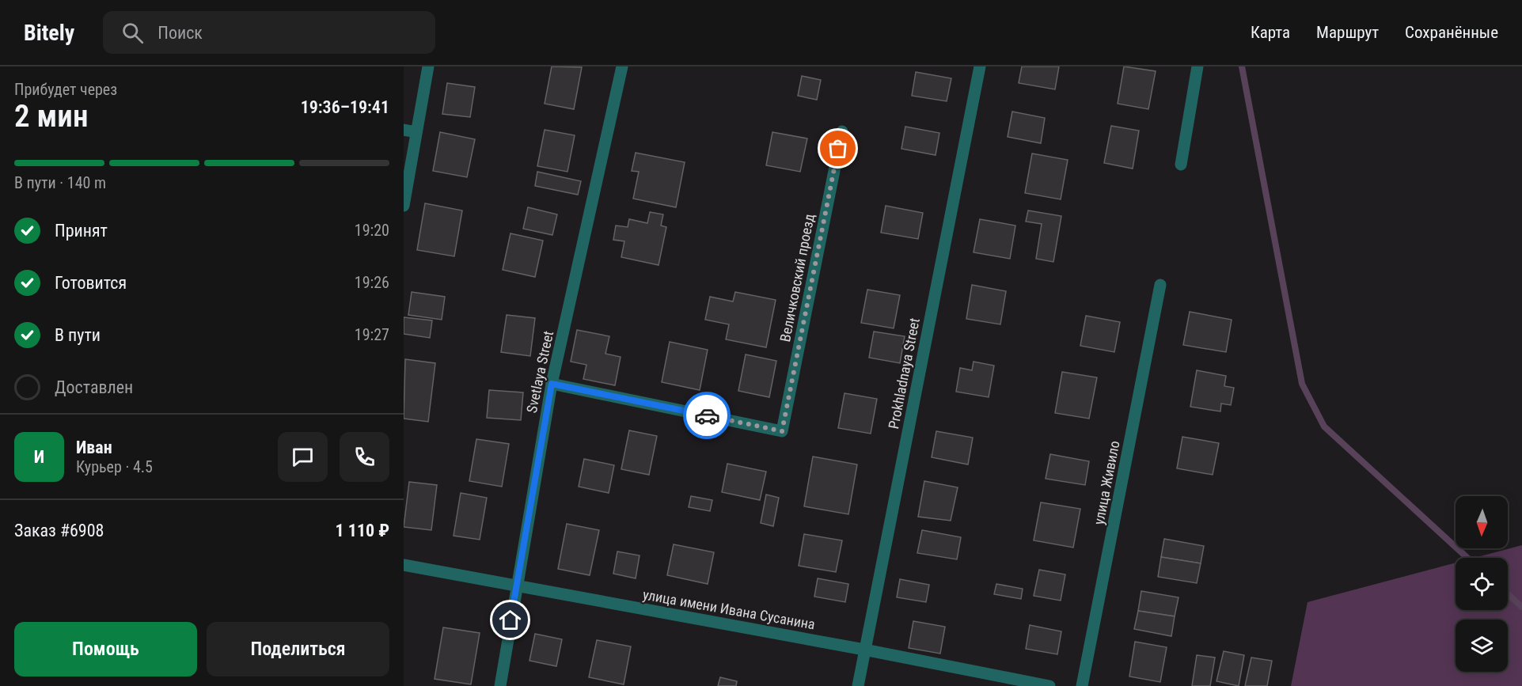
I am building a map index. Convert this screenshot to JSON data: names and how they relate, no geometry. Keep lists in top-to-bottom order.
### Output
{
  "streets": {
    "street": [
      "Величковский проезд",
      "Svetlaya Street",
      "Prokhladnaya Street",
      "улица Живило",
      "улица имени Ивана Сусанина"
    ]
  },
  "crossings": [
    ["Величковский проезд", "Svetlaya Street"],
    ["Svetlaya Street", "улица имени Ивана Сусанина"],
    ["Prokhladnaya Street", "улица имени Ивана Сусанина"]
  ],
  "north": "bottom",
  "page": {
    "header": "Bitely",
    "search": "Поиск",
    "nav": ["Карта", "Маршрут", "Сохранённые"],
    "heading": ["2 мин", "Прибудет через", "19:36–19:41"],
    "panel": [
      "Иван",
      "Курьер · 4.5",
      "Заказ #6908",
      "1 110 ₽"
    ],
    "bar": "В пути · 140 m",
    "list": [
      ["Принят", "19:20"],
      ["Готовится", "19:26"],
      ["В пути", "19:27"],
      "Доставлен"
    ],
    "round": "И",
    "buttons": ["Помощь", "Поделиться"]
  }
}
